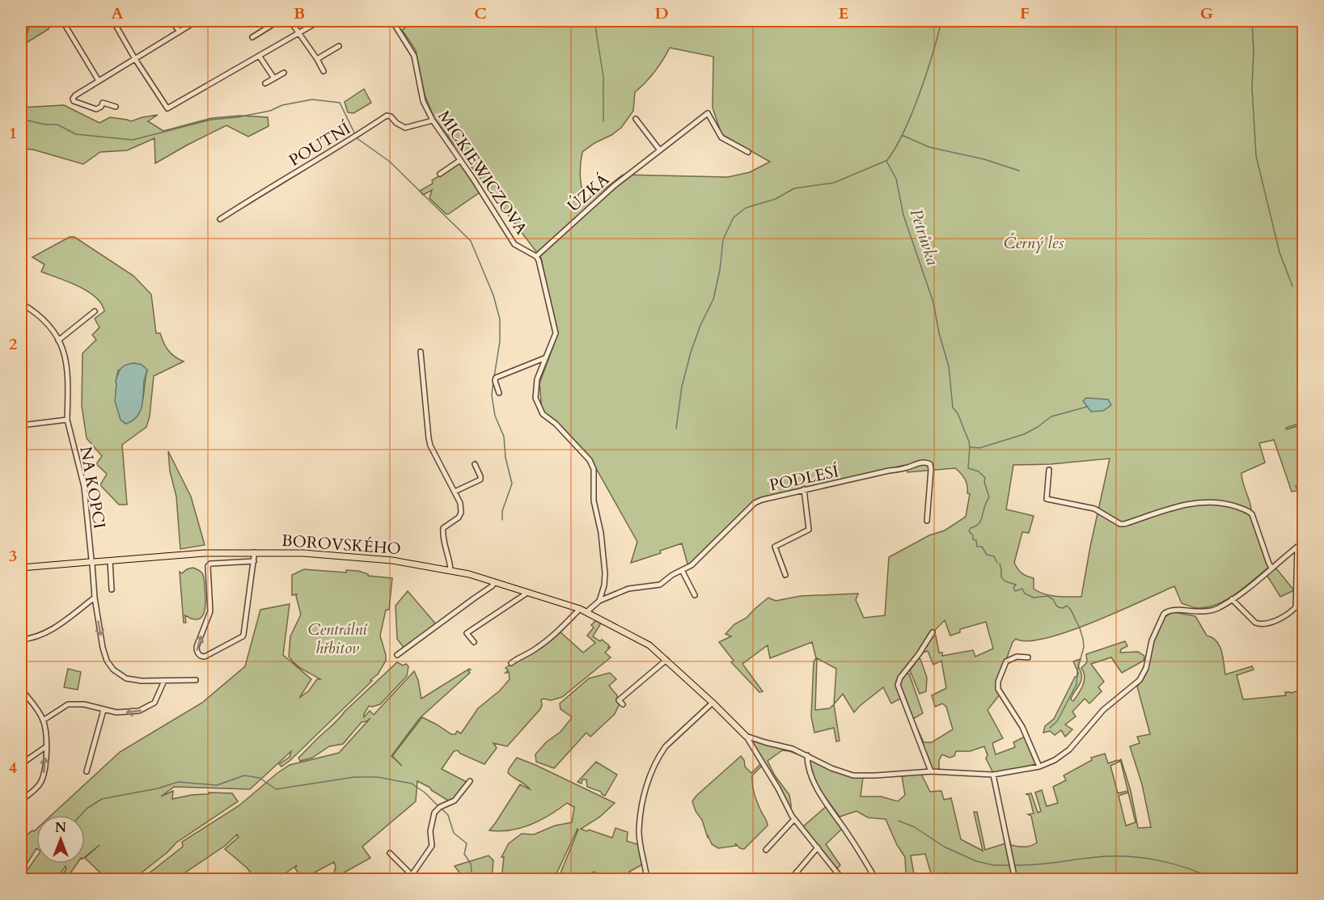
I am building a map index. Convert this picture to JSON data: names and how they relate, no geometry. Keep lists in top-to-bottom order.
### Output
{
  "streets": {
    "main road": ["BOROVSKÉHO"],
    "street": [
      "POUTNÍ",
      "MICKIEWICZOVA",
      "ÚZKÁ",
      "PODLESÍ",
      "NA KOPCI"
    ]
  },
  "crossings": [
    ["POUTNÍ", "MICKIEWICZOVA"],
    ["MICKIEWICZOVA", "ÚZKÁ"],
    ["NA KOPCI", "BOROVSKÉHO"]
  ],
  "water": ["Petrůvka"],
  "parks": ["Černý les", "Centrální hřbitov"],
  "north": "top",
  "grid": {
    "columns": [
      "A",
      "B",
      "C",
      "D",
      "E",
      "F",
      "G"
    ],
    "rows": [
      "1",
      "2",
      "3",
      "4"
    ]
  }
}
